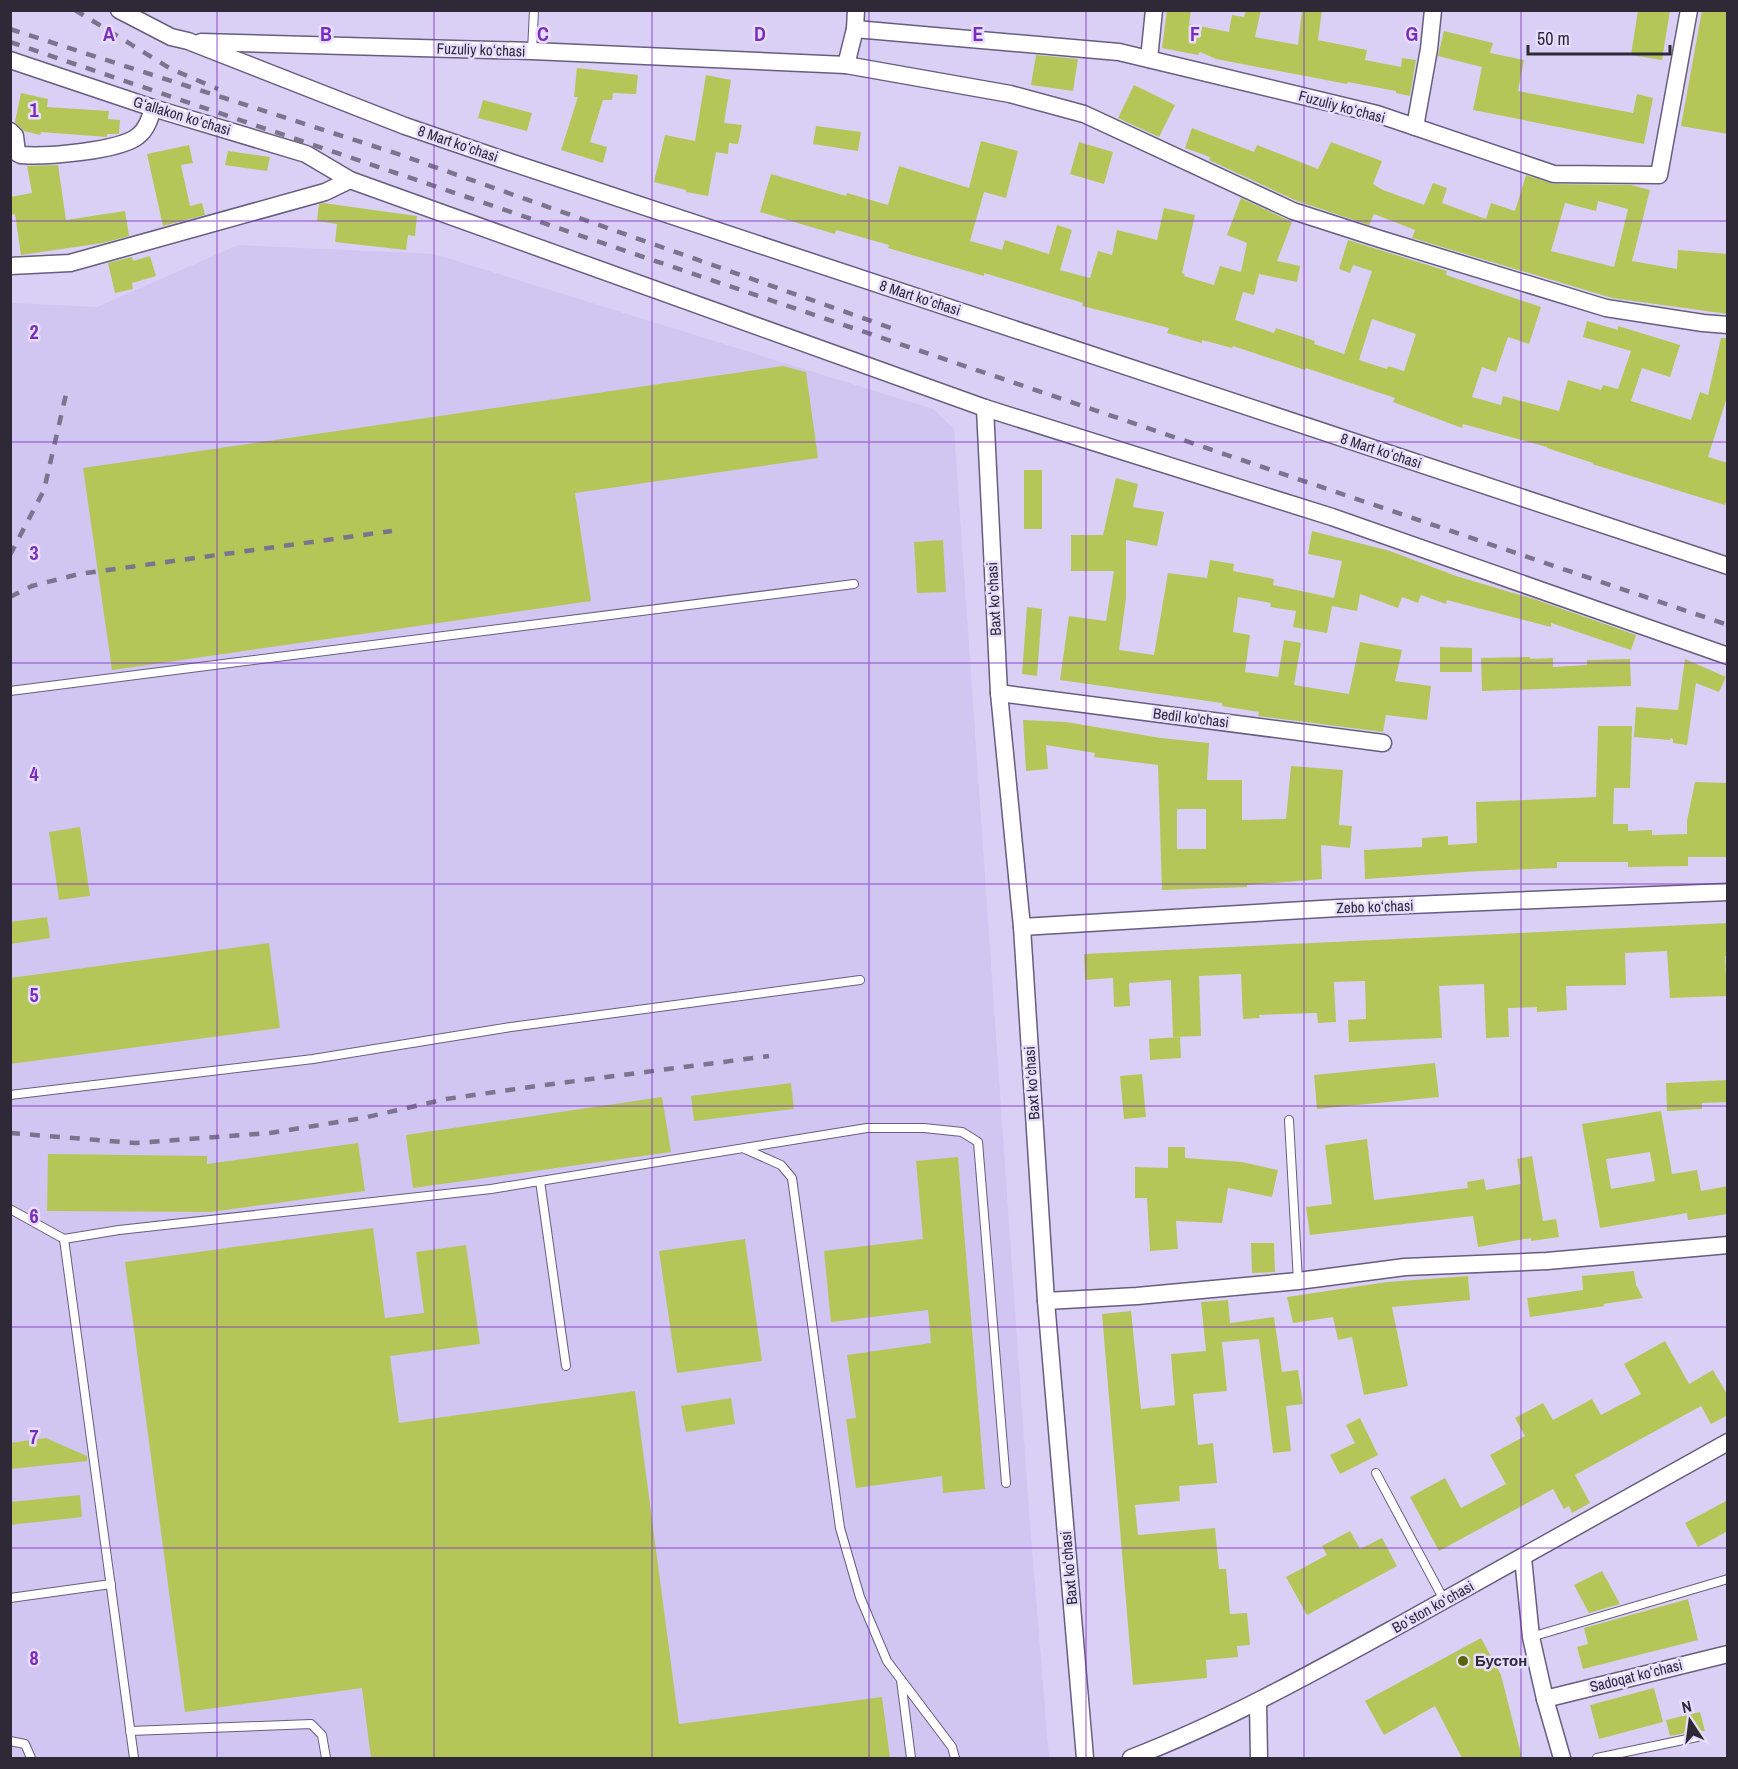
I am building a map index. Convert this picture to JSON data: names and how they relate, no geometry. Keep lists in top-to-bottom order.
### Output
{
  "streets": {
    "street": [
      "Fuzuliy koʻchasi",
      "Gʻallakon koʻchasi",
      "8 Mart koʻchasi",
      "Baxt koʻchasi",
      "Bedil ko'chasi",
      "Zebo koʻchasi",
      "Boʻston koʻchasi",
      "Sadoqat koʻchasi"
    ]
  },
  "crossings": [
    ["Fuzuliy koʻchasi", "8 Mart koʻchasi"],
    ["Gʻallakon koʻchasi", "Baxt koʻchasi"],
    ["Baxt koʻchasi", "Bedil ko'chasi"],
    ["Baxt koʻchasi", "Zebo koʻchasi"]
  ],
  "places": ["Бустон"],
  "scale_bar": "50 m",
  "north": "top",
  "grid": {
    "columns": [
      "A",
      "B",
      "C",
      "D",
      "E",
      "F",
      "G"
    ],
    "rows": [
      "1",
      "2",
      "3",
      "4",
      "5",
      "6",
      "7",
      "8"
    ]
  }
}
